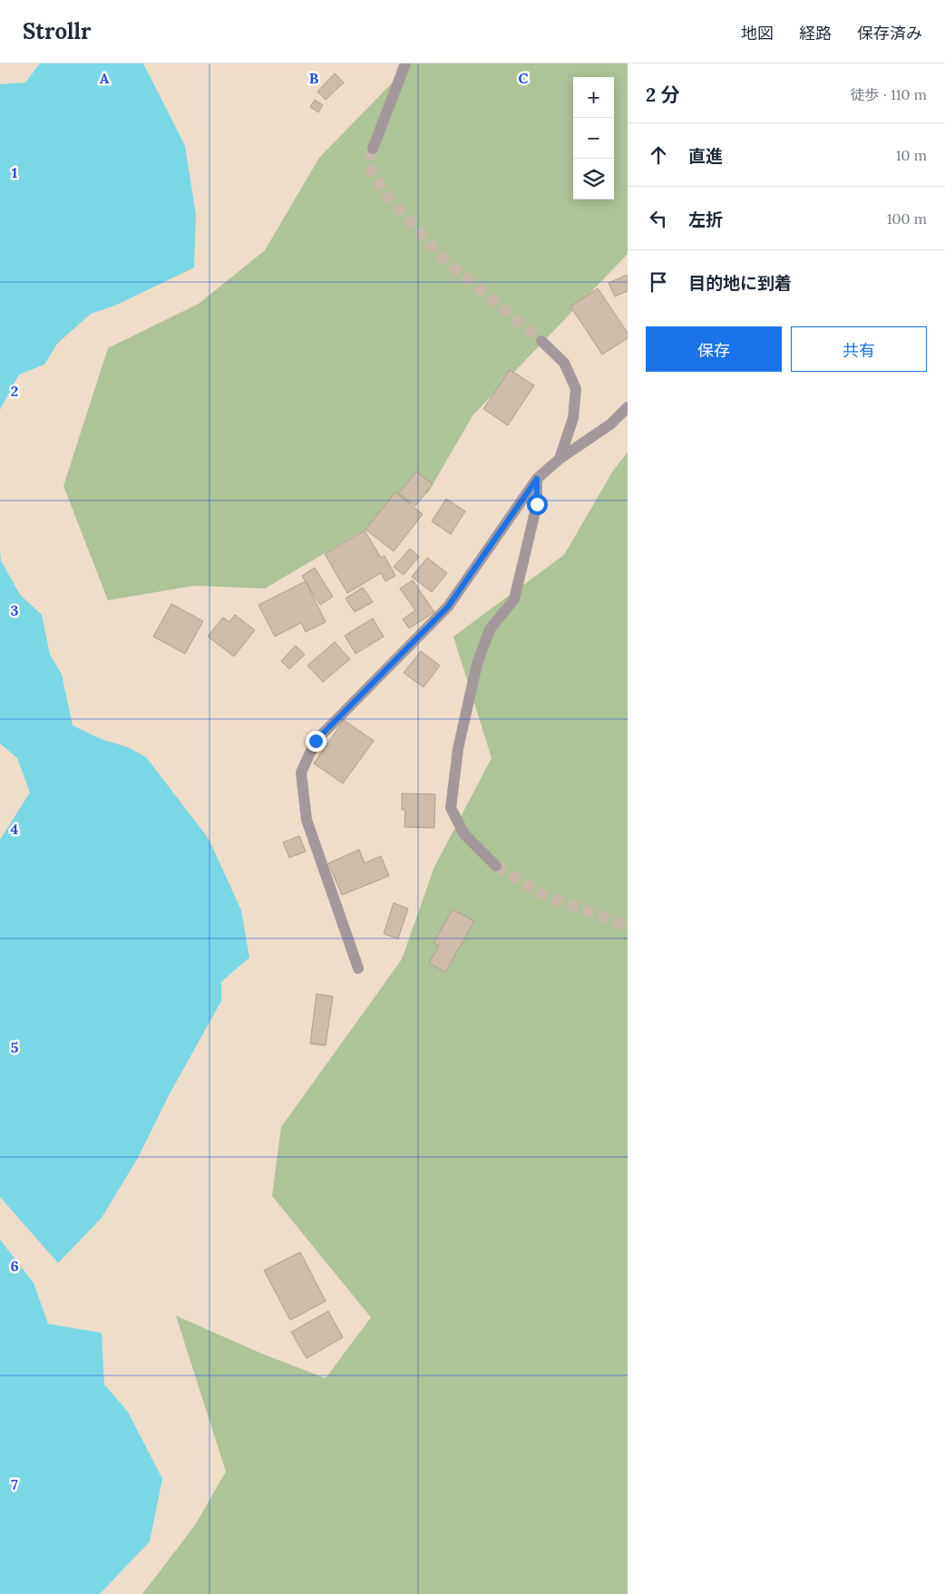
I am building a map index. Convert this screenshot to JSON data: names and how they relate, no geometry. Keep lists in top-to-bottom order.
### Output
{
  "page": {
    "header": "Strollr",
    "nav": ["地図", "経路", "保存済み"],
    "heading": ["2 分", "徒歩 · 110 m"],
    "map_buttons": ["+", "−"],
    "list": [
      ["直進", "10 m"],
      ["左折", "100 m"],
      "目的地に到着"
    ],
    "buttons": ["保存", "共有"]
  },
  "grid": {
    "columns": ["A", "B", "C"],
    "rows": [
      "1",
      "2",
      "3",
      "4",
      "5",
      "6",
      "7"
    ]
  }
}
